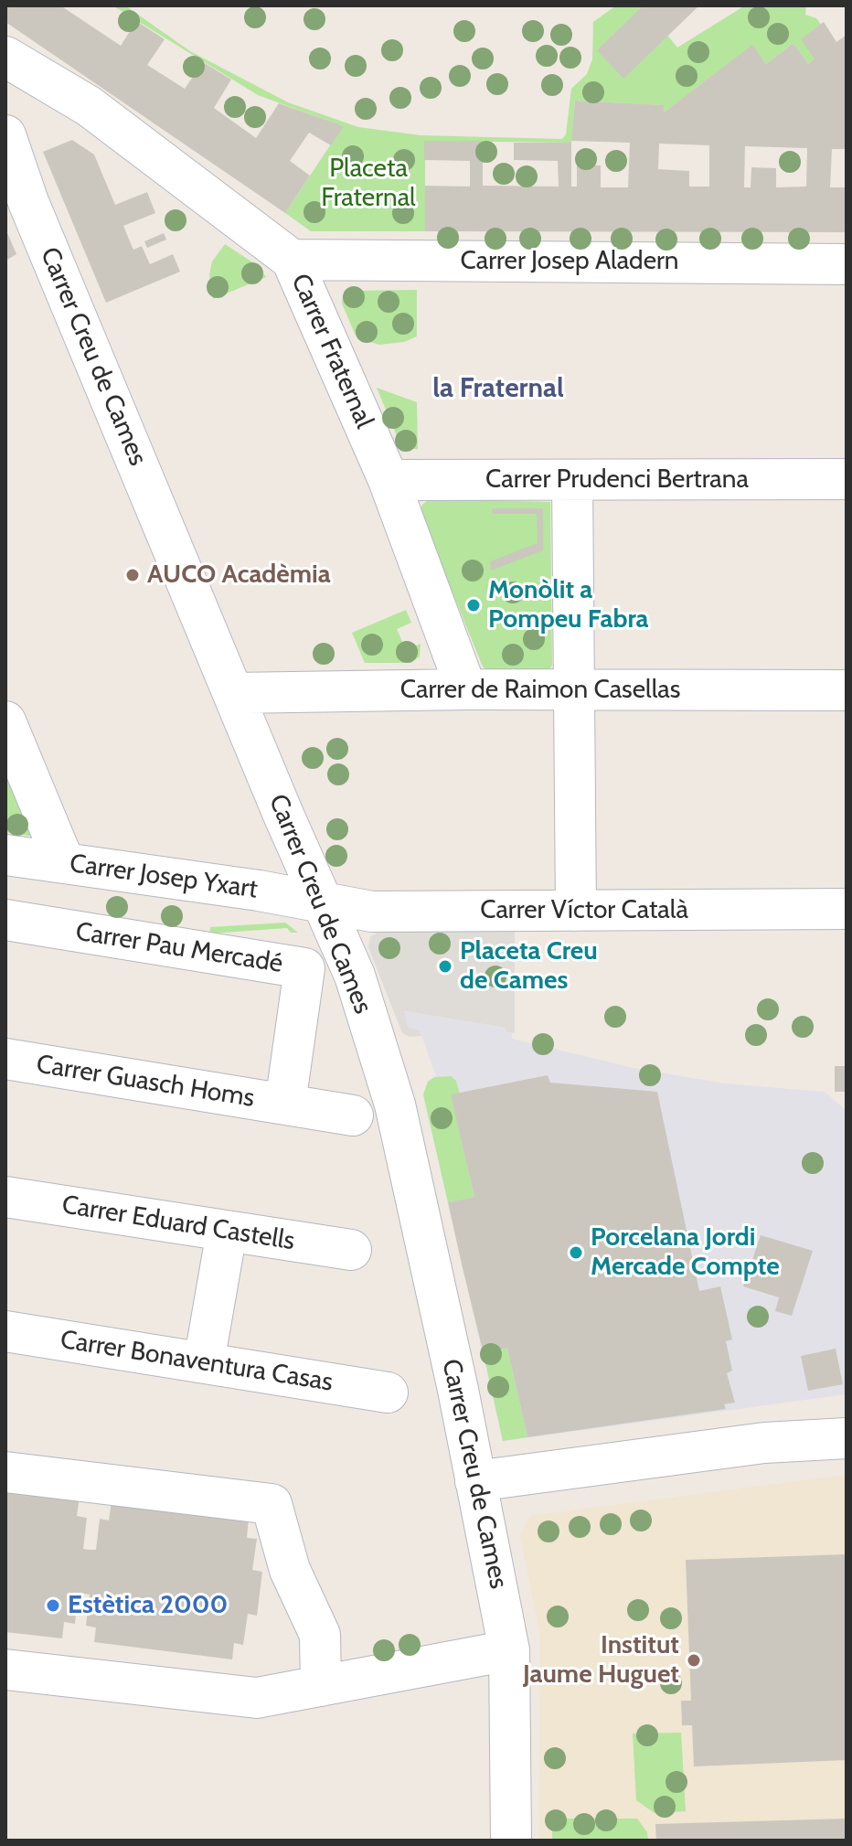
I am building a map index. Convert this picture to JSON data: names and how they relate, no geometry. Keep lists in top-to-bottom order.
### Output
{
  "streets": {
    "street": [
      "Carrer Josep Aladern",
      "Carrer Fraternal",
      "Carrer Creu de Cames",
      "Carrer Prudenci Bertrana",
      "Carrer de Raimon Casellas",
      "Carrer Josep Yxart",
      "Carrer Víctor Català",
      "Carrer Pau Mercadé",
      "Carrer Guasch Homs",
      "Carrer Eduard Castells",
      "Carrer Bonaventura Casas"
    ]
  },
  "crossings": [
    ["Carrer Josep Aladern", "Carrer Fraternal"],
    ["Carrer Fraternal", "Carrer Prudenci Bertrana"],
    ["Carrer Fraternal", "Carrer de Raimon Casellas"],
    ["Carrer Creu de Cames", "Carrer de Raimon Casellas"],
    ["Carrer Creu de Cames", "Carrer Josep Yxart"],
    ["Carrer Creu de Cames", "Carrer Víctor Català"],
    ["Carrer Josep Yxart", "Carrer Víctor Català"],
    ["Carrer Pau Mercadé", "Carrer Guasch Homs"]
  ],
  "districts": ["la Fraternal"],
  "parks": ["Placeta Fraternal"],
  "places": [
    "AUCO Acadèmia",
    "Monòlit a Pompeu Fabra",
    "Placeta Creu de Cames",
    "Porcelana Jordi Mercade Compte",
    "Estètica 2000",
    "Institut Jaume Huguet"
  ]
}
